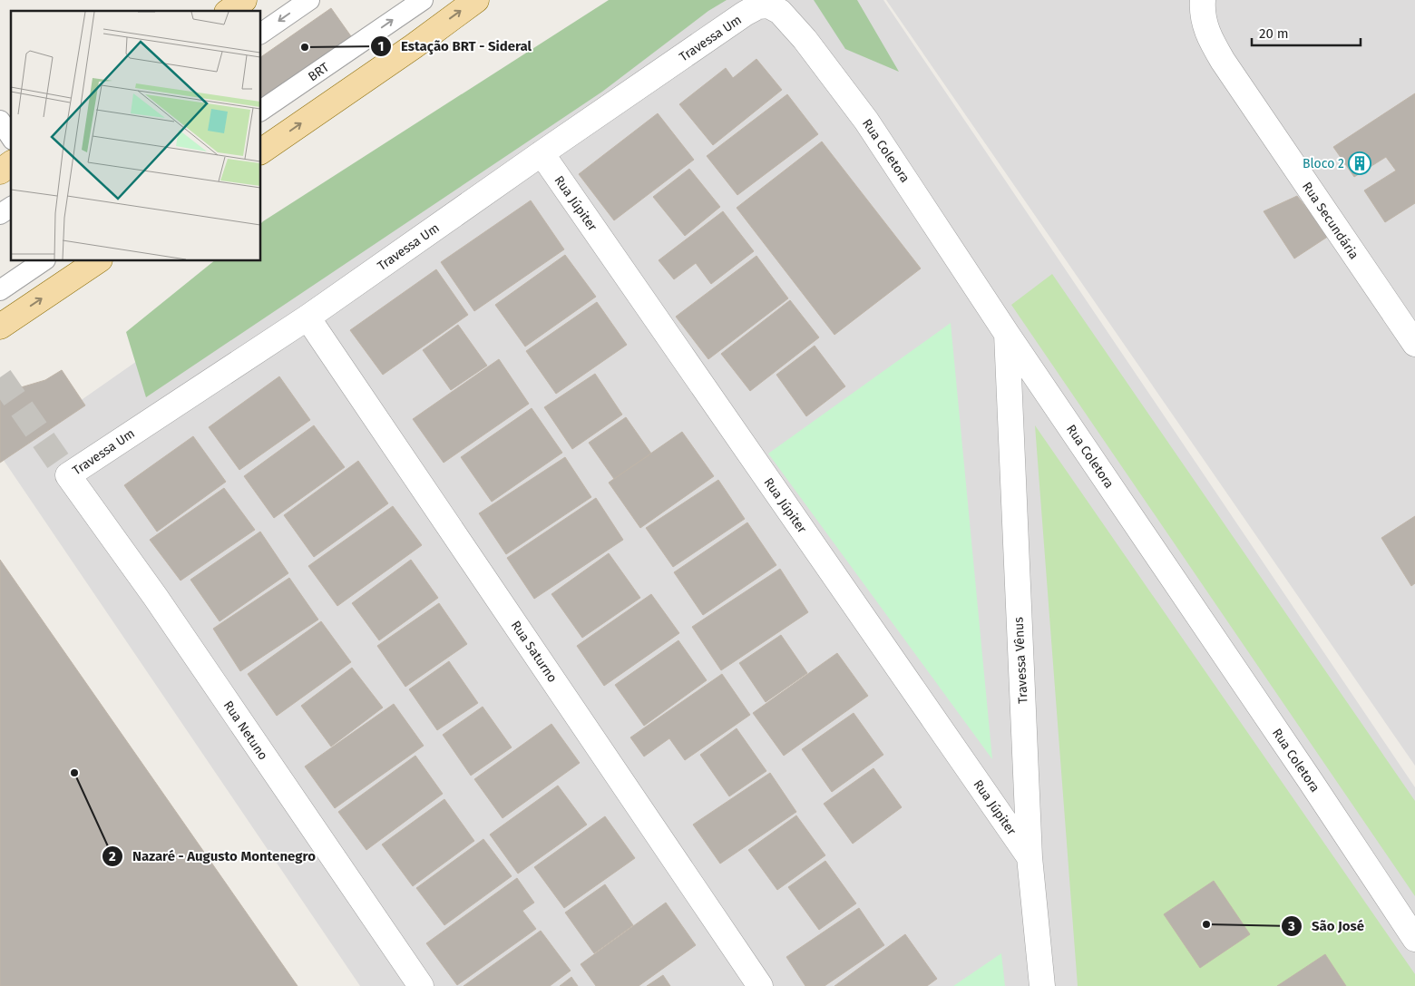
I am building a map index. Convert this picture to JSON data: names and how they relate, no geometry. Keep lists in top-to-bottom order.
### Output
{
  "streets": {
    "street": [
      "Travessa Um",
      "Rua Coletora",
      "Rua Júpiter",
      "Rua Secundária",
      "Rua Saturno",
      "Travessa Vênus",
      "Rua Netuno"
    ],
    "lane": ["BRT"]
  },
  "crossings": [
    ["Travessa Um", "Rua Coletora"],
    ["Travessa Um", "Rua Júpiter"],
    ["Travessa Um", "Rua Saturno"],
    ["Travessa Um", "Rua Netuno"],
    ["Rua Coletora", "Travessa Vênus"],
    ["Rua Júpiter", "Travessa Vênus"]
  ],
  "one_way": ["BRT"],
  "places": {
    "other": ["Estação BRT - Sideral", "Nazaré - Augusto Montenegro", "São José"],
    "building": ["Bloco 2"]
  },
  "scale_bar": "20 m"
}
